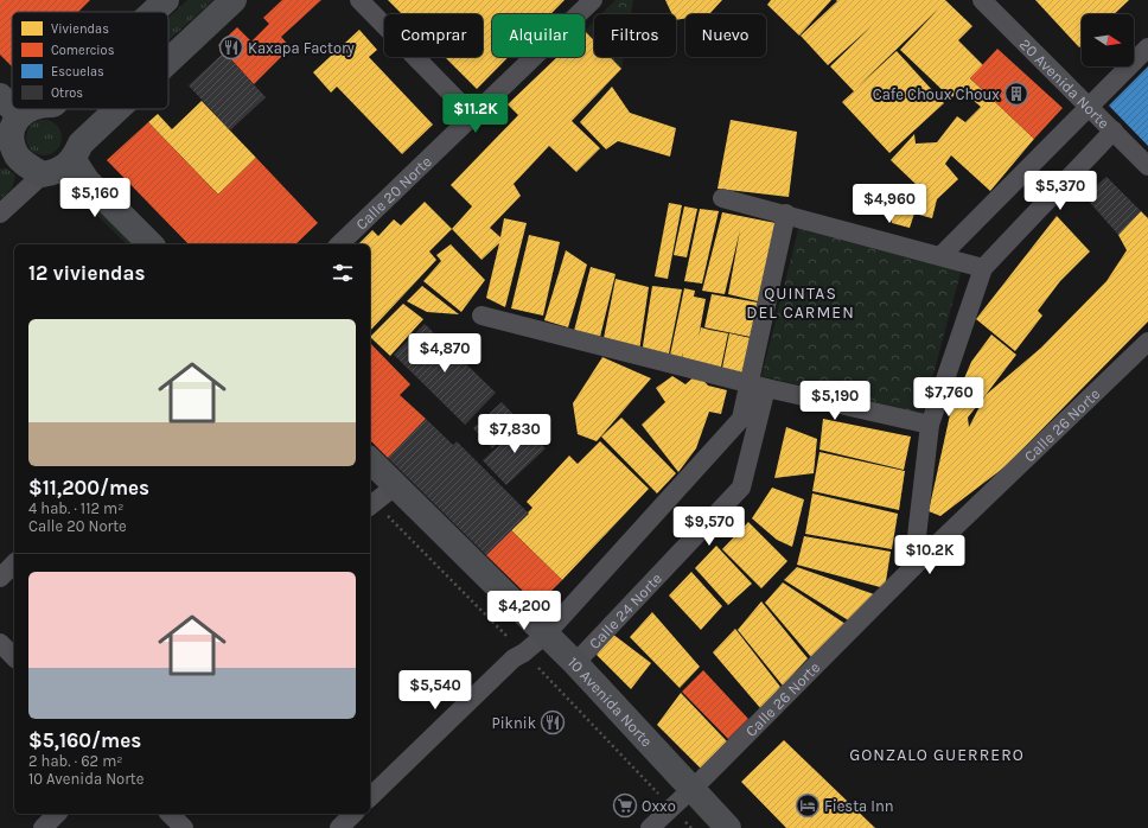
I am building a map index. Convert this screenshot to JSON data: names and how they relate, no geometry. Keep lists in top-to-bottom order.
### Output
{
  "streets": {
    "street": [
      "20 Avenida Norte",
      "Calle 20 Norte",
      "Calle 26 Norte",
      "Calle 24 Norte",
      "10 Avenida Norte"
    ]
  },
  "crossings": [
    ["Calle 26 Norte", "10 Avenida Norte"],
    ["Calle 24 Norte", "10 Avenida Norte"]
  ],
  "districts": ["QUINTAS DEL CARMEN", "GONZALO GUERRERO"],
  "places": {
    "restaurant": ["Kaxapa Factory", "Piknik"],
    "building": ["Cafe Choux Choux"],
    "supermarket": ["Oxxo"],
    "hotel": ["Fiesta Inn"]
  },
  "legend": [
    "Viviendas",
    "Comercios",
    "Escuelas",
    "Otros"
  ],
  "north": "right",
  "page": {
    "chip": [
      "Comprar",
      "Alquilar",
      "Filtros",
      "Nuevo"
    ],
    "price": [
      "$11.2K",
      "$5,370",
      "$5,160",
      "$4,960",
      "$4,870",
      "$7,760",
      "$5,190",
      "$7,830",
      "$9,570",
      "$10.2K",
      "$4,200",
      "$5,540"
    ],
    "heading": "12 viviendas",
    "list": [
      {
        "name": "$11,200/mes",
        "note": "4 hab. · 112 m² · Calle 20 Norte"
      },
      {
        "name": "$5,160/mes",
        "note": "2 hab. · 62 m² · 10 Avenida Norte"
      }
    ]
  }
}
